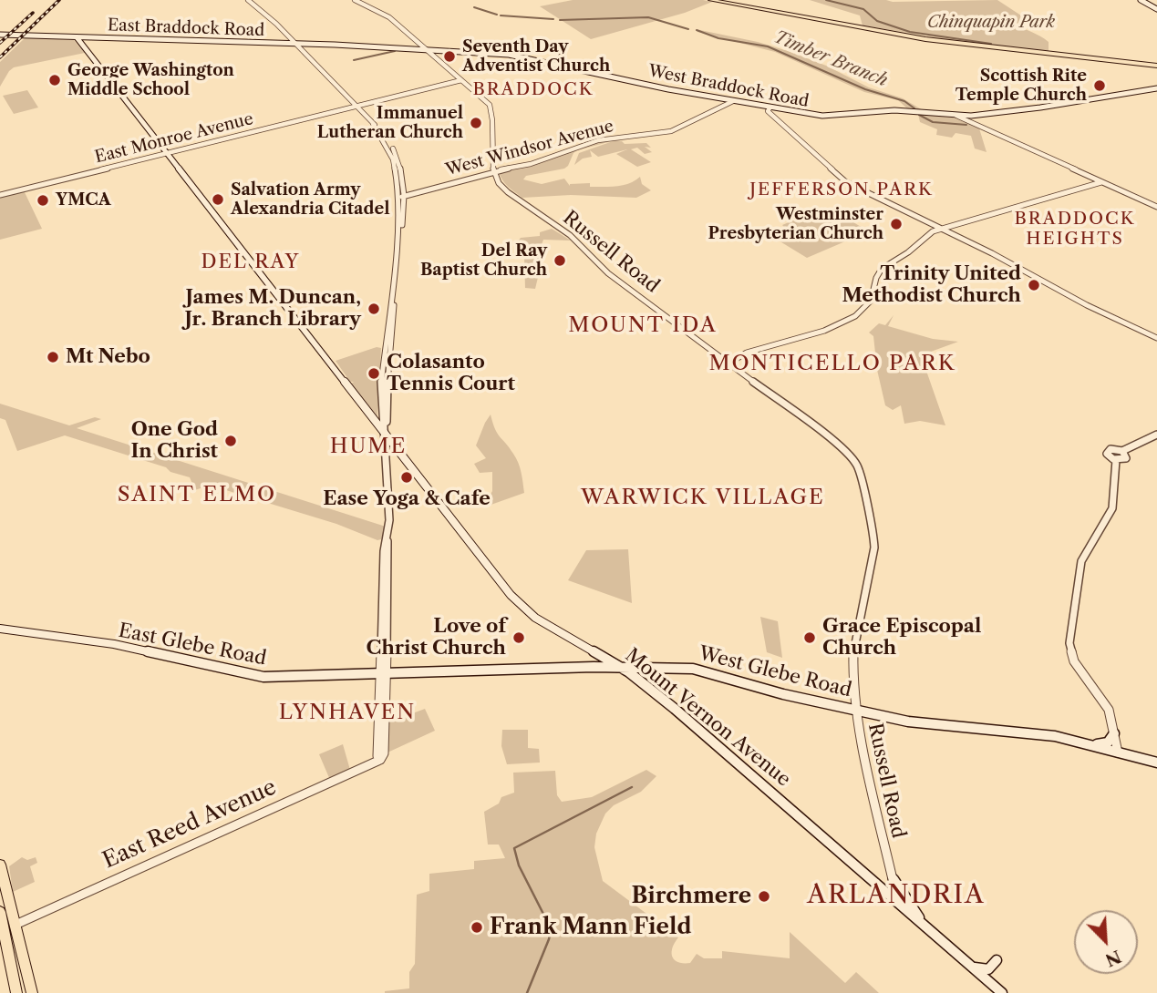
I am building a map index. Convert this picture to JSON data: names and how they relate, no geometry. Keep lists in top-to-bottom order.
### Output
{
  "streets": {
    "main road": [
      "East Braddock Road",
      "West Braddock Road",
      "East Glebe Road",
      "West Glebe Road",
      "Mount Vernon Avenue"
    ],
    "street": [
      "East Monroe Avenue",
      "West Windsor Avenue",
      "Russell Road",
      "East Reed Avenue"
    ]
  },
  "crossings": [
    ["East Braddock Road", "West Braddock Road"],
    ["East Braddock Road", "Mount Vernon Avenue"],
    ["West Braddock Road", "West Windsor Avenue"],
    ["East Monroe Avenue", "Mount Vernon Avenue"],
    ["West Windsor Avenue", "Russell Road"],
    ["Russell Road", "West Glebe Road"],
    ["East Glebe Road", "West Glebe Road"],
    ["East Glebe Road", "East Reed Avenue"],
    ["West Glebe Road", "Mount Vernon Avenue"],
    ["West Glebe Road", "East Reed Avenue"]
  ],
  "districts": [
    "BRADDOCK",
    "JEFFERSON PARK",
    "BRADDOCK HEIGHTS",
    "DEL RAY",
    "MOUNT IDA",
    "MONTICELLO PARK",
    "HUME",
    "SAINT ELMO",
    "WARWICK VILLAGE",
    "LYNHAVEN",
    "ARLANDRIA"
  ],
  "water": ["Timber Branch"],
  "parks": ["Chinquapin Park"],
  "places": [
    "Seventh Day Adventist Church",
    "George Washington Middle School",
    "Scottish Rite Temple Church",
    "Immanuel Lutheran Church",
    "Salvation Army Alexandria Citadel",
    "YMCA",
    "Westminster Presbyterian Church",
    "Del Ray Baptist Church",
    "Trinity United Methodist Church",
    "James M. Duncan, Jr. Branch Library",
    "Mt Nebo",
    "Colasanto Tennis Court",
    "One God In Christ",
    "Ease Yoga & Cafe",
    "Love of Christ Church",
    "Grace Episcopal Church",
    "Birchmere",
    "Frank Mann Field"
  ],
  "north": "bottom right"
}
